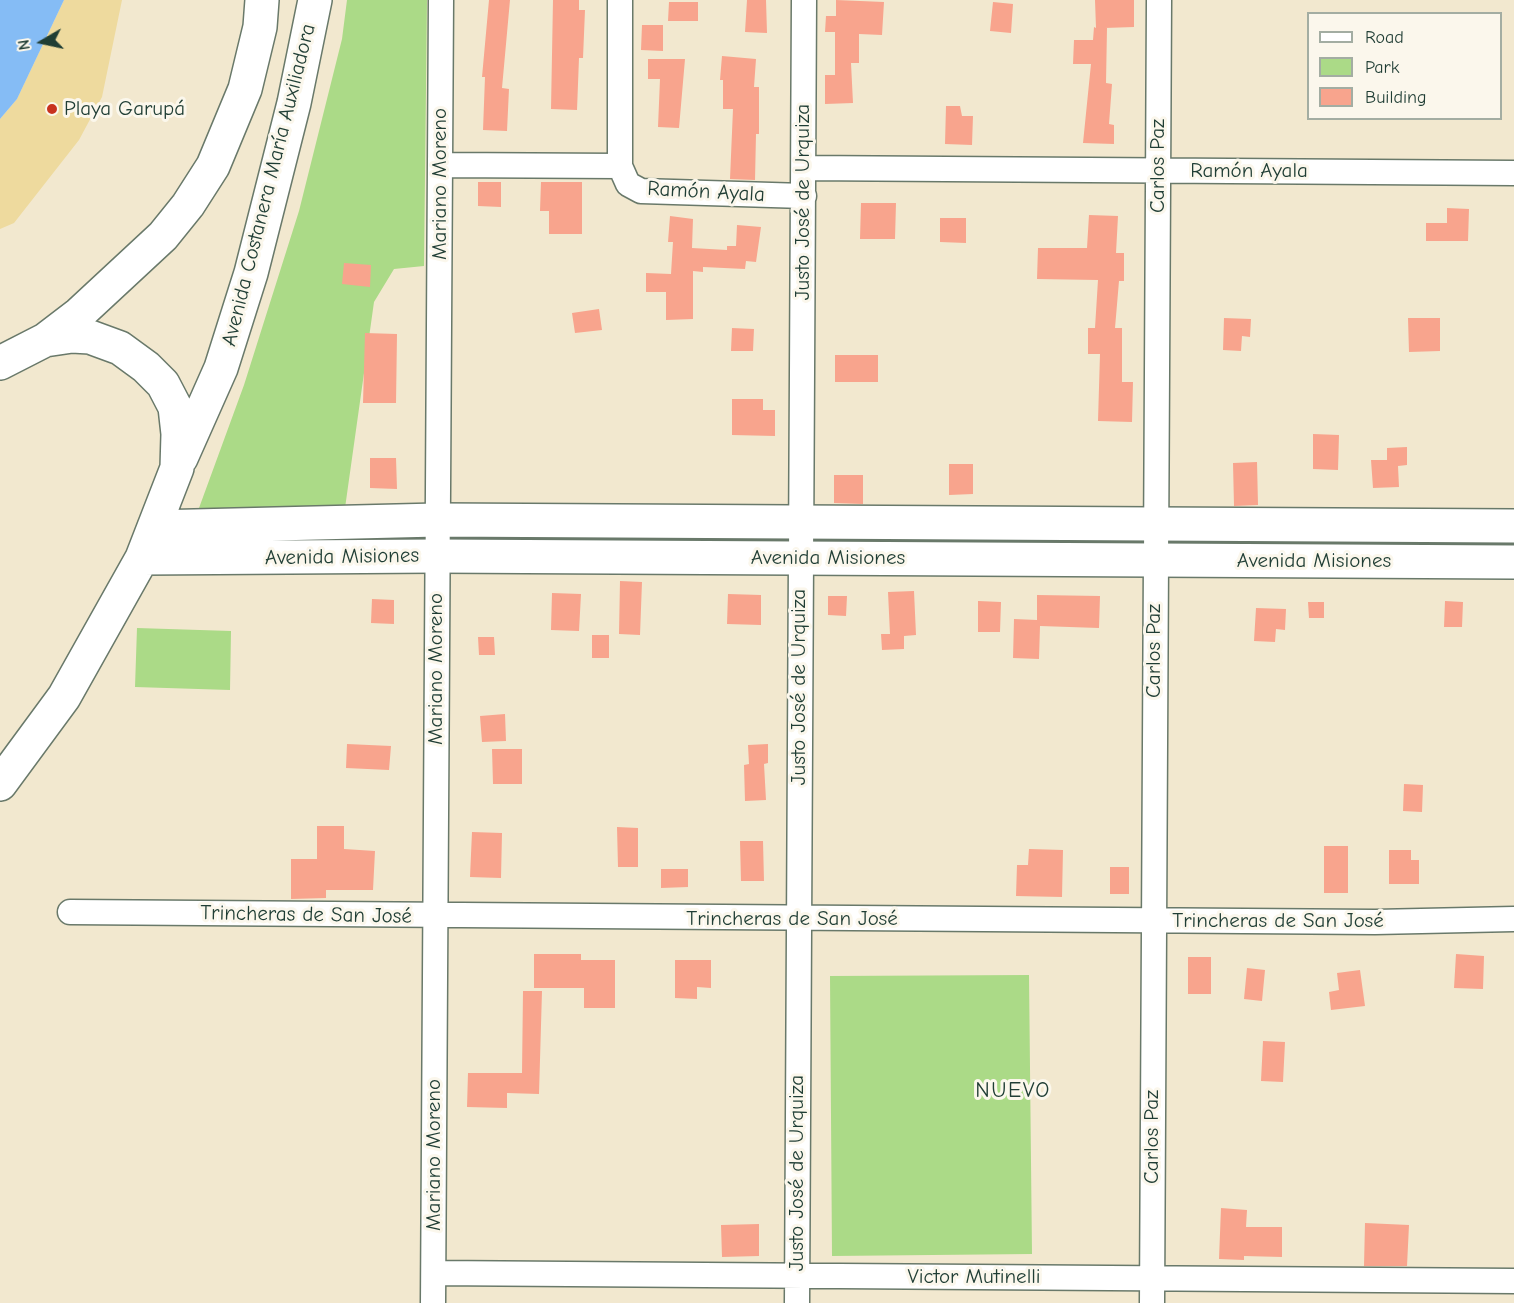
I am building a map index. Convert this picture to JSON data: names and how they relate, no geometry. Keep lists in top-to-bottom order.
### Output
{
  "streets": {
    "main road": ["Avenida Costanera María Auxiliadora", "Avenida Misiones"],
    "street": [
      "Carlos Paz",
      "Ramón Ayala",
      "Mariano Moreno",
      "Justo José de Urquiza",
      "Trincheras de San José",
      "Victor Mutinelli"
    ]
  },
  "crossings": [
    ["Carlos Paz", "Ramón Ayala"],
    ["Carlos Paz", "Avenida Misiones"],
    ["Carlos Paz", "Trincheras de San José"],
    ["Carlos Paz", "Victor Mutinelli"],
    ["Ramón Ayala", "Mariano Moreno"],
    ["Ramón Ayala", "Justo José de Urquiza"],
    ["Mariano Moreno", "Avenida Misiones"],
    ["Mariano Moreno", "Trincheras de San José"],
    ["Mariano Moreno", "Victor Mutinelli"],
    ["Avenida Costanera María Auxiliadora", "Avenida Misiones"],
    ["Justo José de Urquiza", "Avenida Misiones"],
    ["Justo José de Urquiza", "Trincheras de San José"],
    ["Justo José de Urquiza", "Victor Mutinelli"]
  ],
  "districts": ["NUEVO"],
  "places": ["Playa Garupá"],
  "legend": ["Road", "Park", "Building"],
  "north": "left"
}
